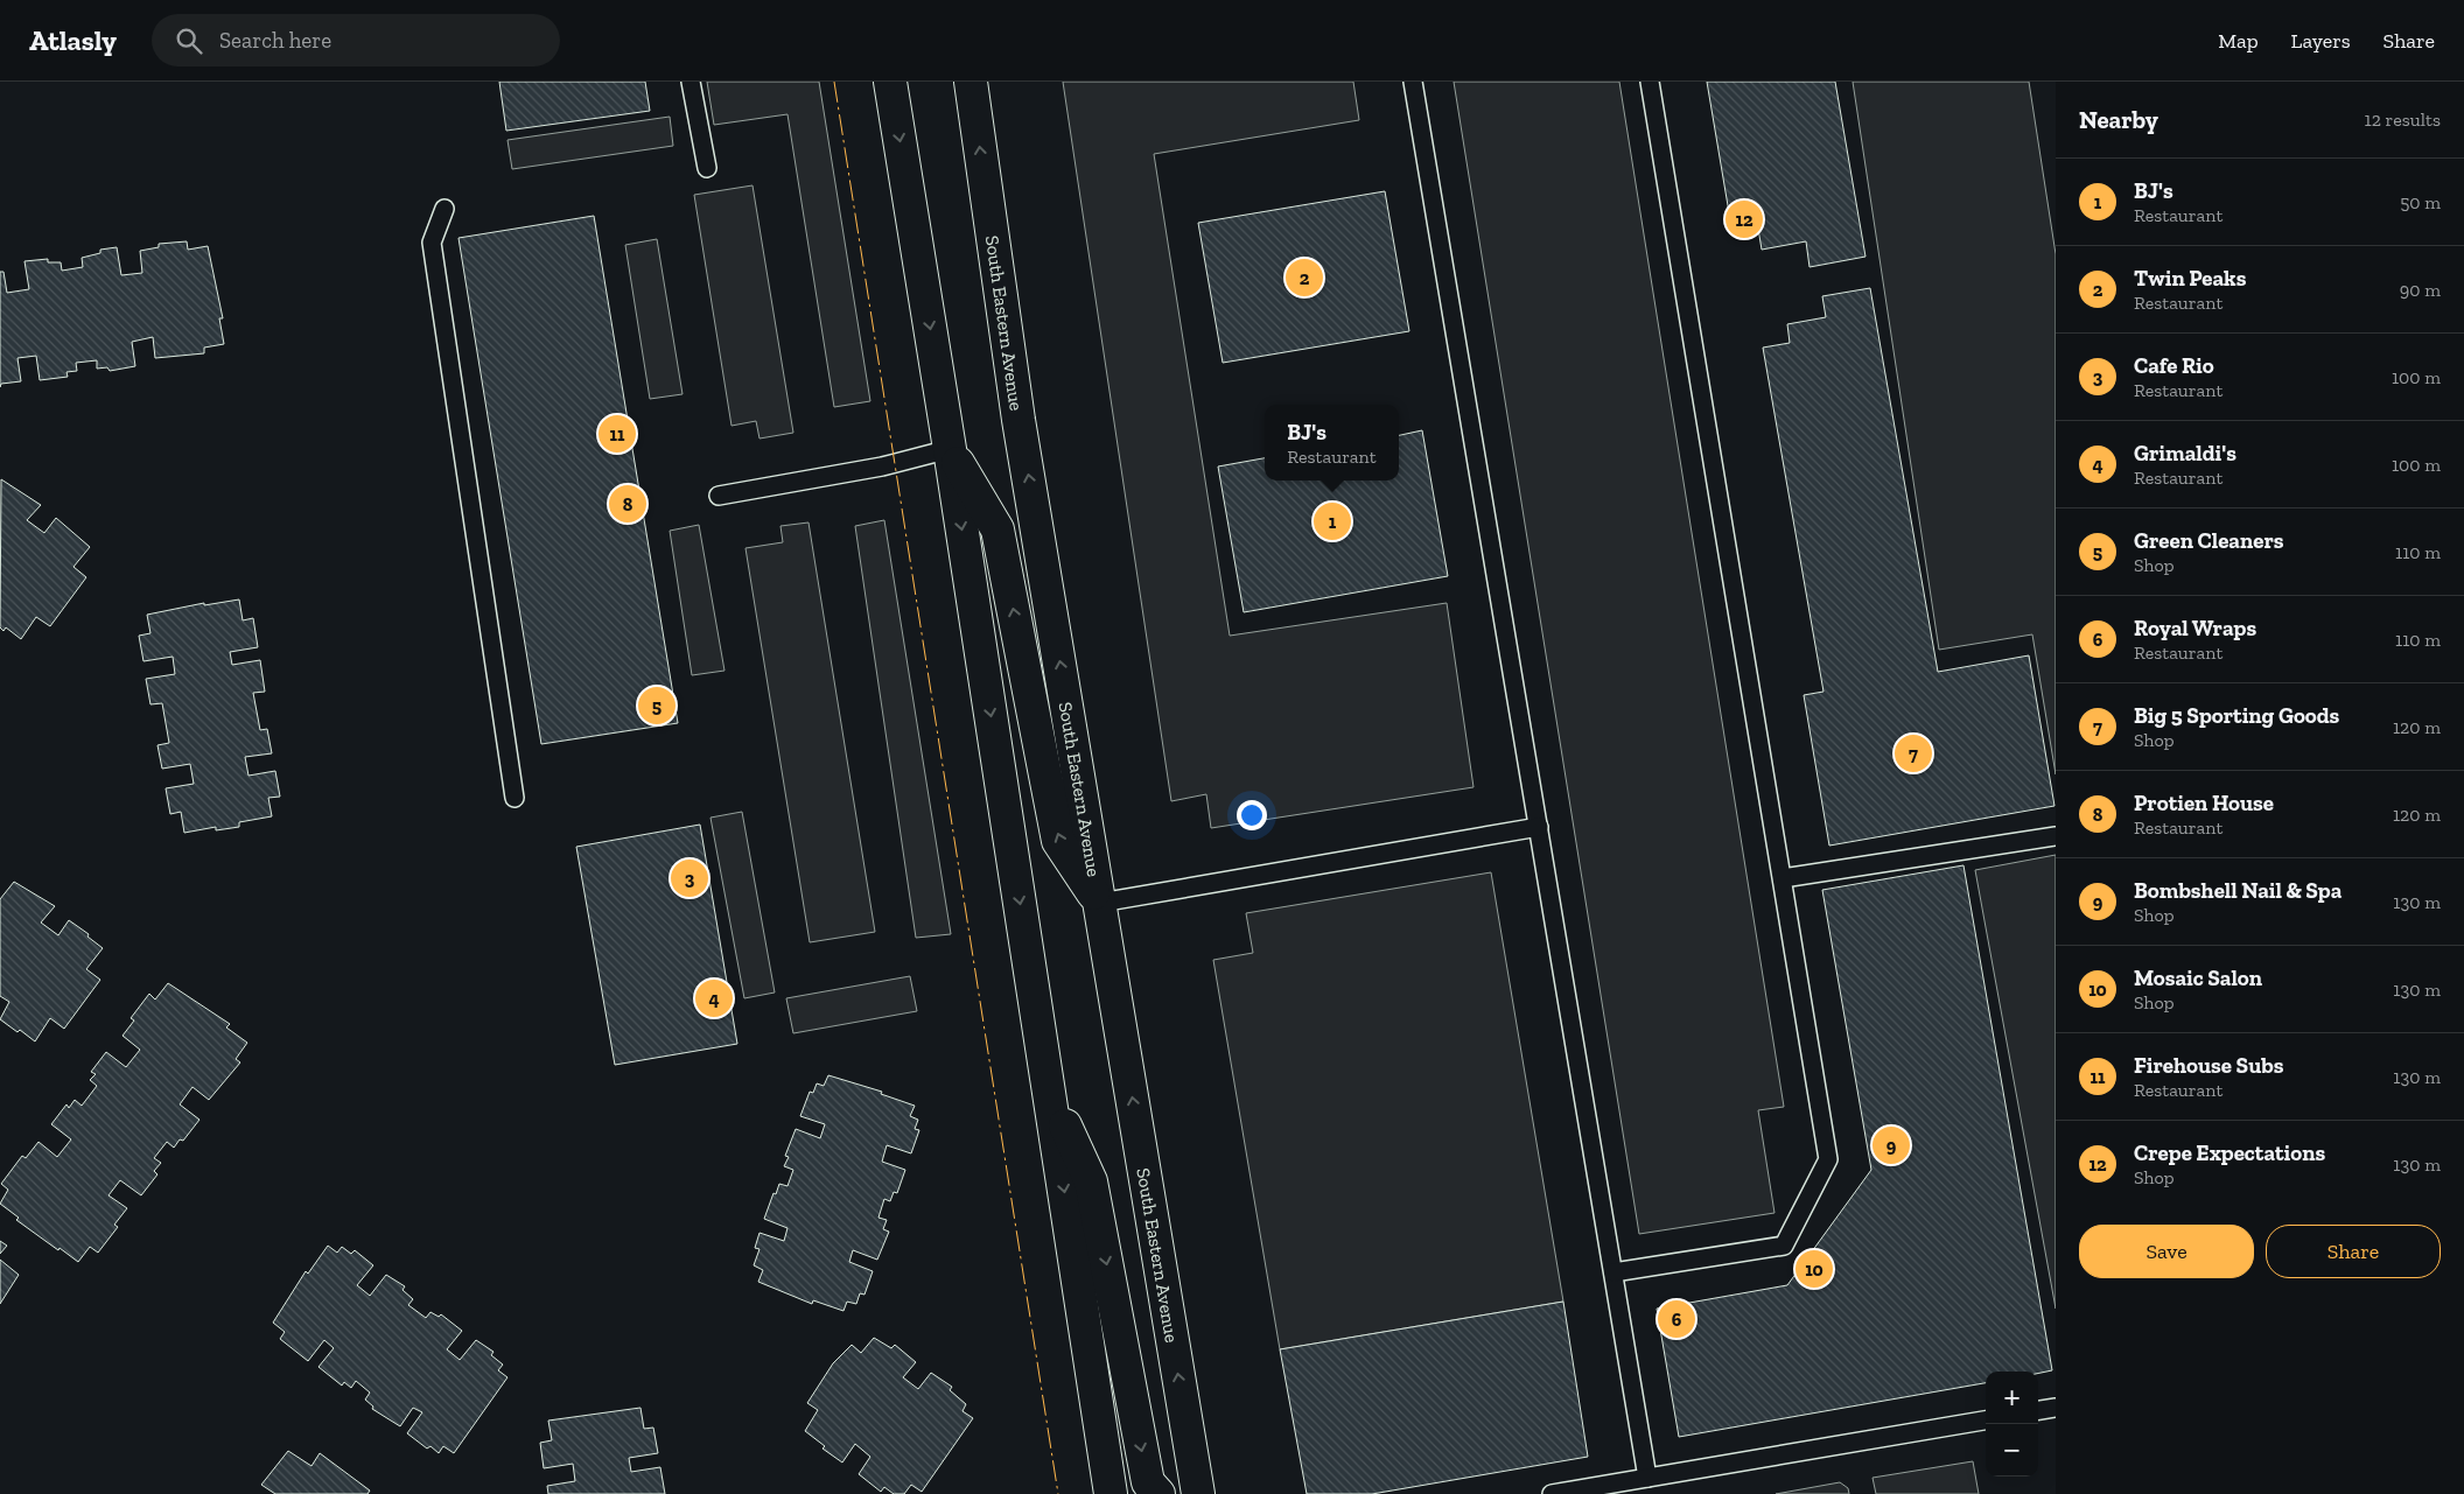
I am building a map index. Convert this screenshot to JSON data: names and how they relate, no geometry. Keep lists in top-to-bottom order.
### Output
{
  "streets": {
    "main road": ["South Eastern Avenue"]
  },
  "page": {
    "header": "Atlasly",
    "search": "Search here",
    "nav": ["Map", "Layers", "Share"],
    "heading": ["Nearby", "12 results"],
    "list": [
      {
        "mark": "1",
        "name": "BJ's",
        "note": "Restaurant",
        "value": "50 m"
      },
      {
        "mark": "2",
        "name": "Twin Peaks",
        "note": "Restaurant",
        "value": "90 m"
      },
      {
        "mark": "3",
        "name": "Cafe Rio",
        "note": "Restaurant",
        "value": "100 m"
      },
      {
        "mark": "4",
        "name": "Grimaldi's",
        "note": "Restaurant",
        "value": "100 m"
      },
      {
        "mark": "5",
        "name": "Green Cleaners",
        "note": "Shop",
        "value": "110 m"
      },
      {
        "mark": "6",
        "name": "Royal Wraps",
        "note": "Restaurant",
        "value": "110 m"
      },
      {
        "mark": "7",
        "name": "Big 5 Sporting Goods",
        "note": "Shop",
        "value": "120 m"
      },
      {
        "mark": "8",
        "name": "Protien House",
        "note": "Restaurant",
        "value": "120 m"
      },
      {
        "mark": "9",
        "name": "Bombshell Nail & Spa",
        "note": "Shop",
        "value": "130 m"
      },
      {
        "mark": "10",
        "name": "Mosaic Salon",
        "note": "Shop",
        "value": "130 m"
      },
      {
        "mark": "11",
        "name": "Firehouse Subs",
        "note": "Restaurant",
        "value": "130 m"
      },
      {
        "mark": "12",
        "name": "Crepe Expectations",
        "note": "Shop",
        "value": "130 m"
      }
    ],
    "pins": [
      "12",
      "2",
      "11",
      "8",
      "1",
      "5",
      "7",
      "3",
      "4",
      "9",
      "10",
      "6"
    ],
    "popup": ["BJ's", "Restaurant"],
    "buttons": ["Save", "Share"],
    "map_buttons": ["+", "−"]
  }
}
